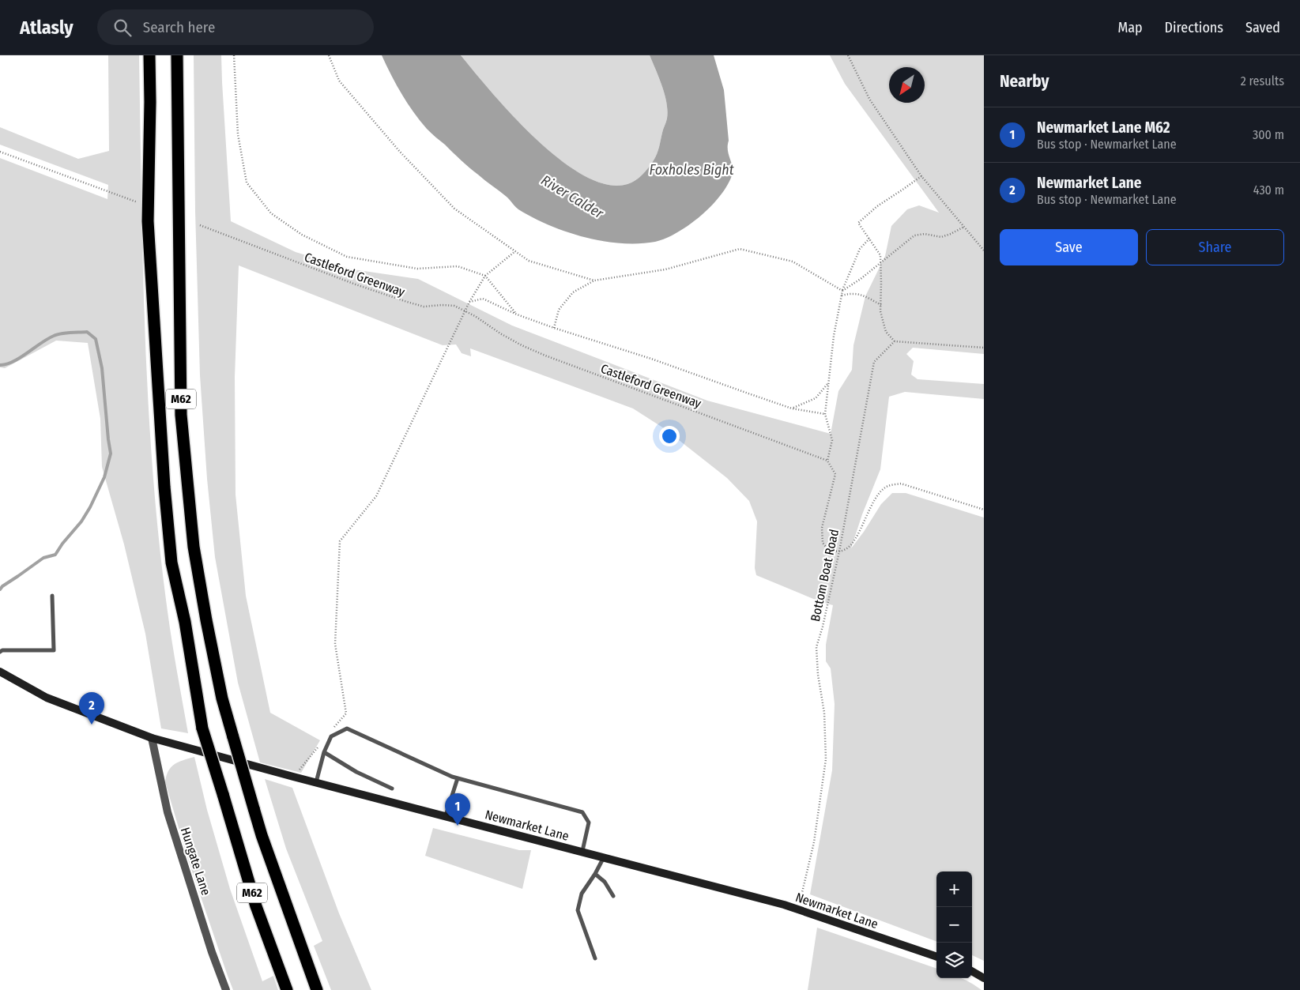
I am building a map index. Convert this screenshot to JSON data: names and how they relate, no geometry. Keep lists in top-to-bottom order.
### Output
{
  "streets": {
    "highway": ["M62"],
    "main road": ["Newmarket Lane"],
    "street": ["Hungate Lane"],
    "path": ["Castleford Greenway", "Bottom Boat Road"]
  },
  "crossings": [
    ["Bottom Boat Road", "Newmarket Lane"],
    ["Newmarket Lane", "Hungate Lane"]
  ],
  "water": ["Foxholes Bight", "River Calder"],
  "north": "bottom left",
  "page": {
    "header": "Atlasly",
    "search": "Search here",
    "nav": ["Map", "Directions", "Saved"],
    "heading": ["Nearby", "2 results"],
    "list": [
      {
        "mark": "1",
        "name": "Newmarket Lane M62",
        "note": "Bus stop · Newmarket Lane",
        "value": "300 m"
      },
      {
        "mark": "2",
        "name": "Newmarket Lane",
        "note": "Bus stop · Newmarket Lane",
        "value": "430 m"
      }
    ],
    "buttons": ["Save", "Share"],
    "pins": ["2", "1"],
    "map_buttons": ["+", "−"]
  }
}
